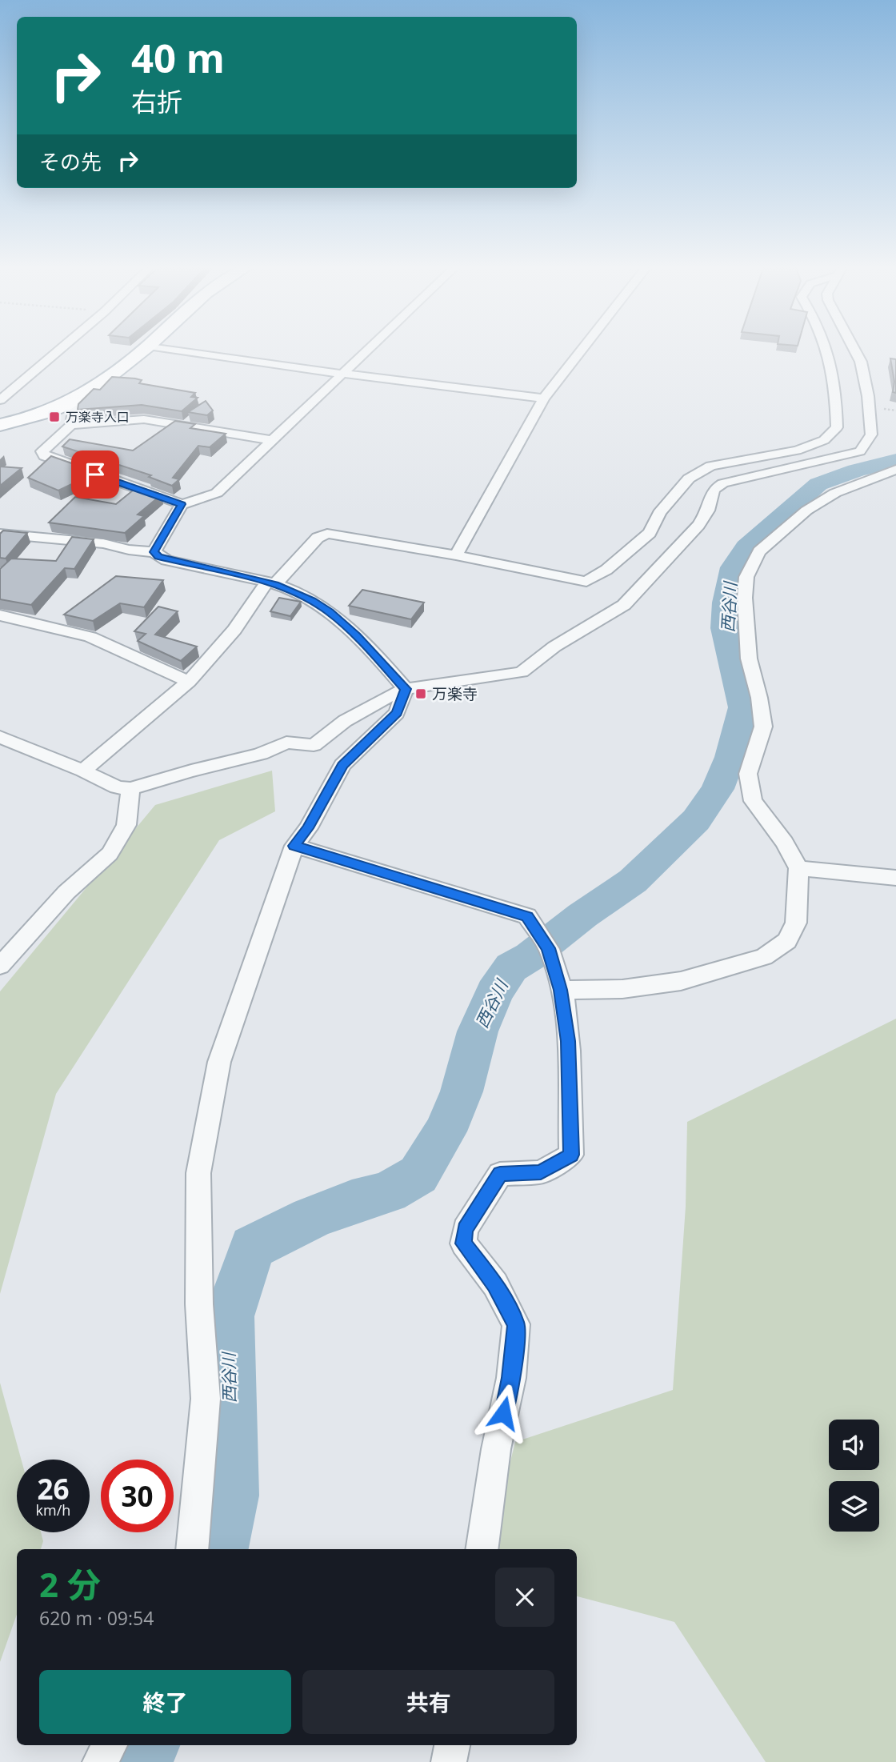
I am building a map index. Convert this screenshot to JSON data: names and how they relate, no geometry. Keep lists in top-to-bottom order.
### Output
{
  "water": ["西谷川"],
  "places": {
    "transit": ["万楽寺入口", "万楽寺"]
  },
  "page": {
    "turn": ["40 m", "右折"],
    "then": "その先",
    "speed": "26 km/h",
    "limit": "30",
    "heading": ["2 分", "620 m · 09:54"],
    "buttons": ["終了", "共有"]
  }
}
